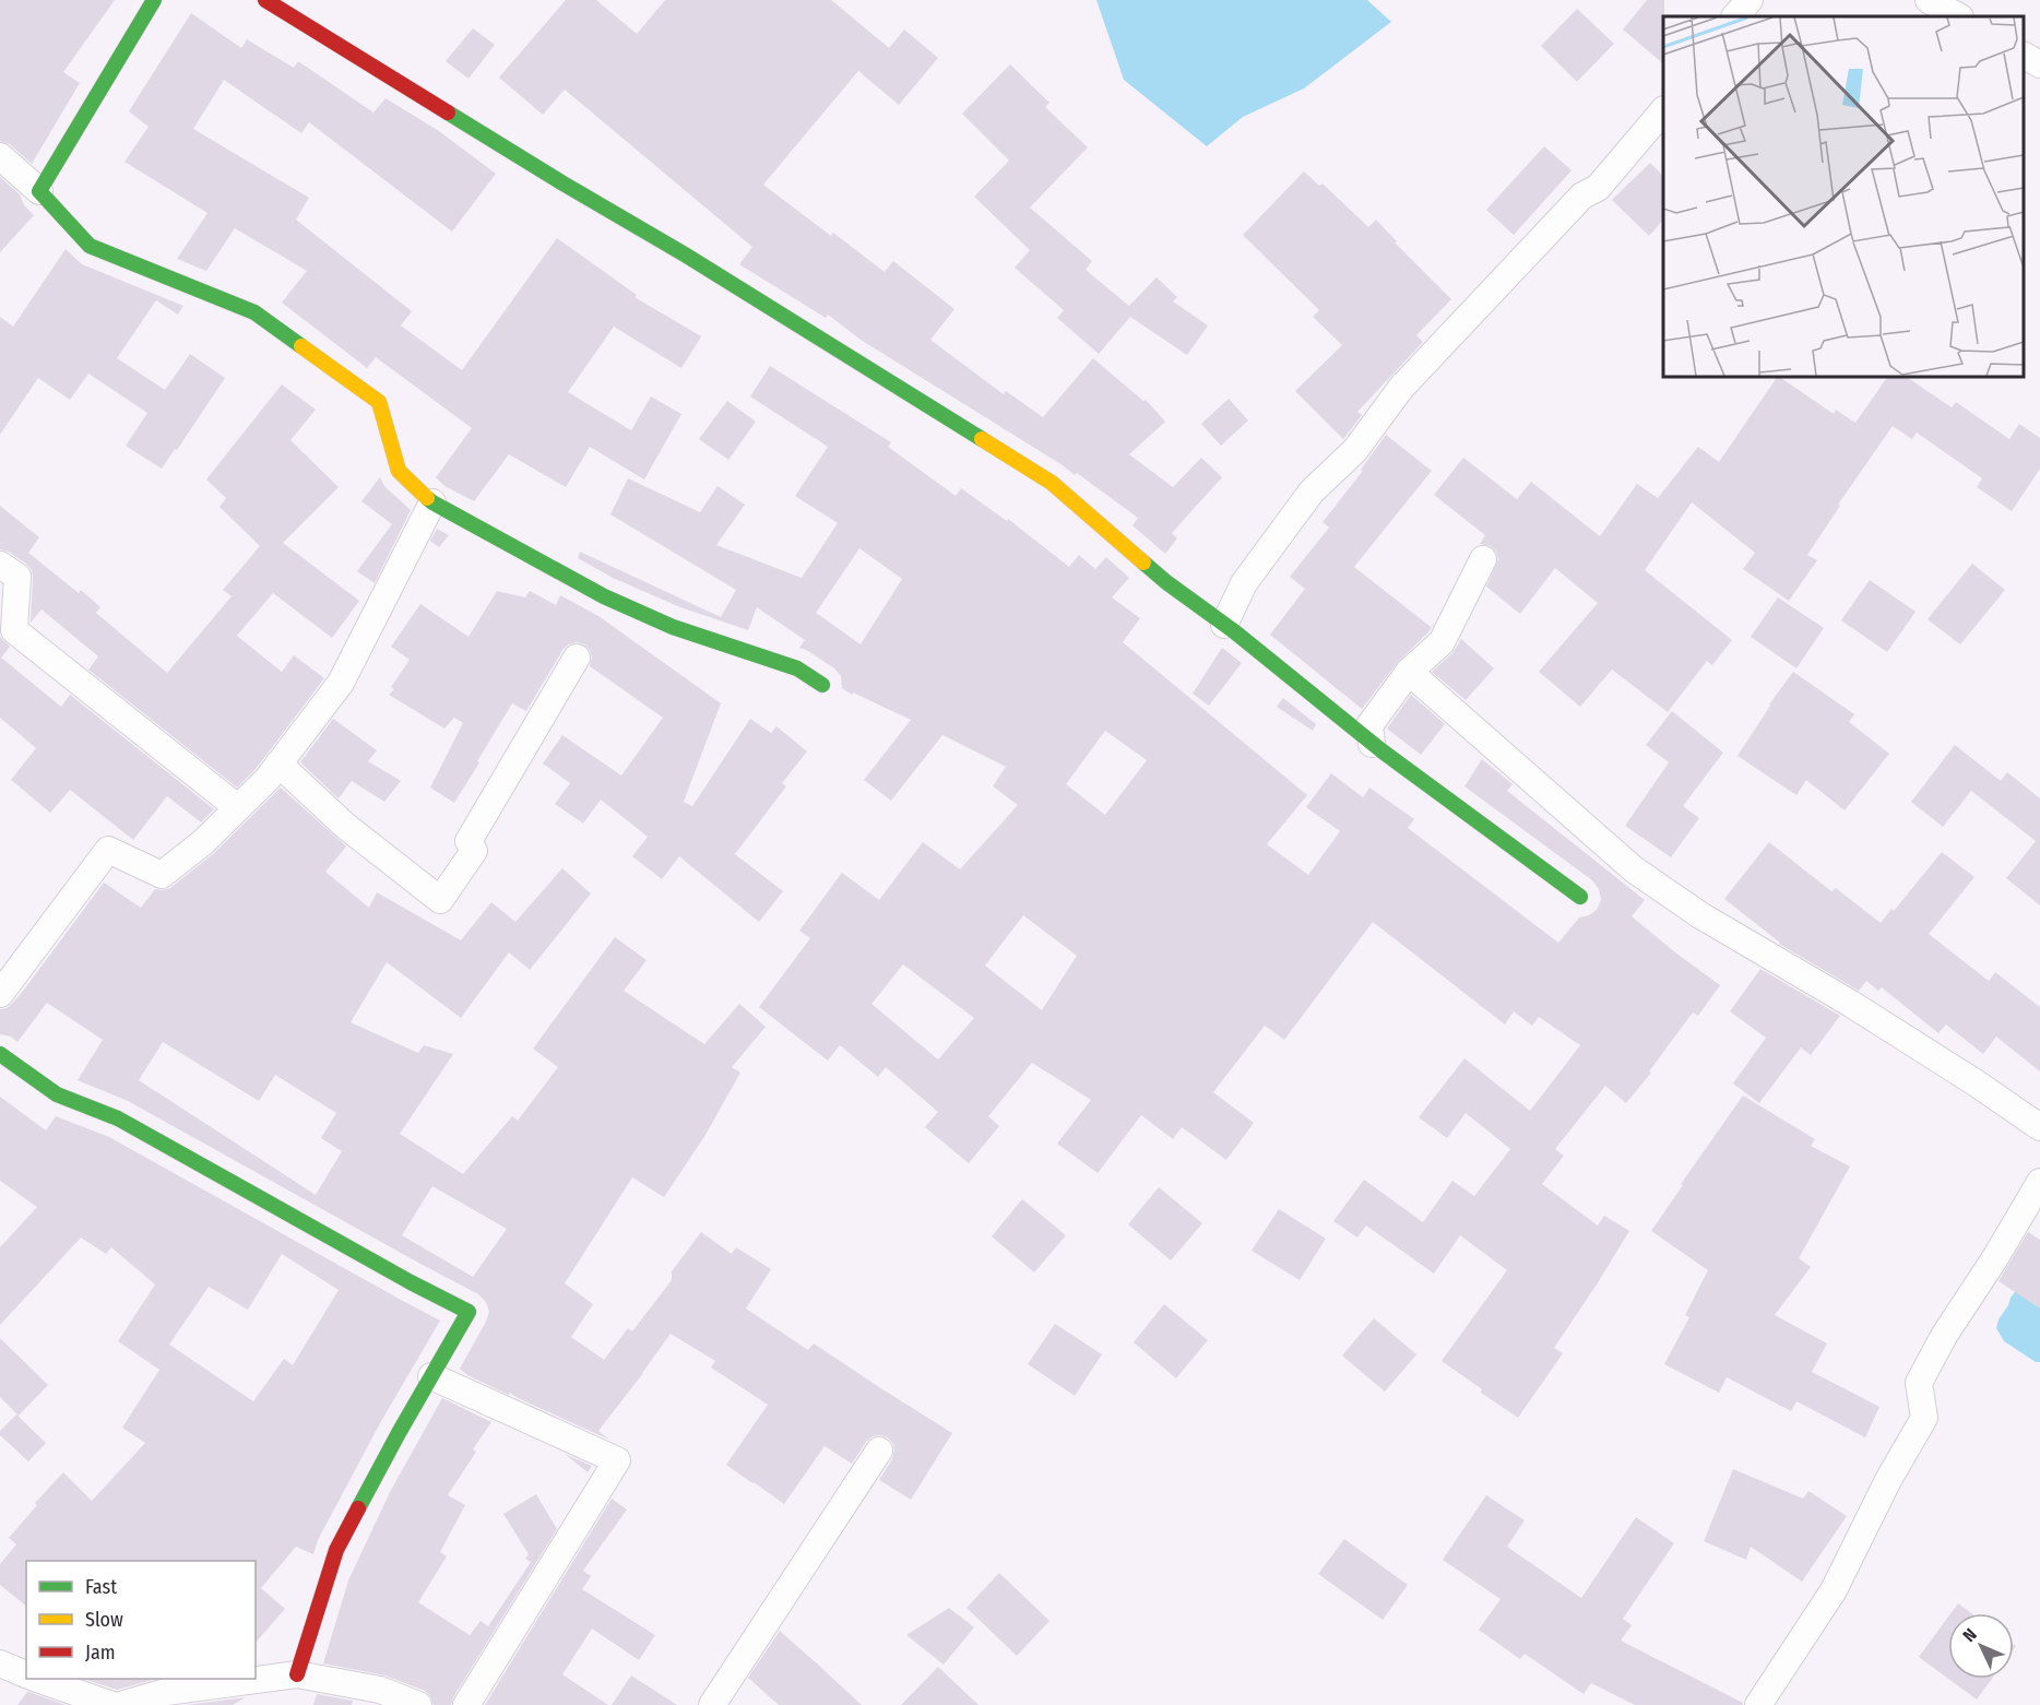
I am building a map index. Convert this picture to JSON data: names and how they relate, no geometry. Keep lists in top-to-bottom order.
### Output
{
  "legend": ["Fast", "Slow", "Jam"],
  "north": "top left"
}
